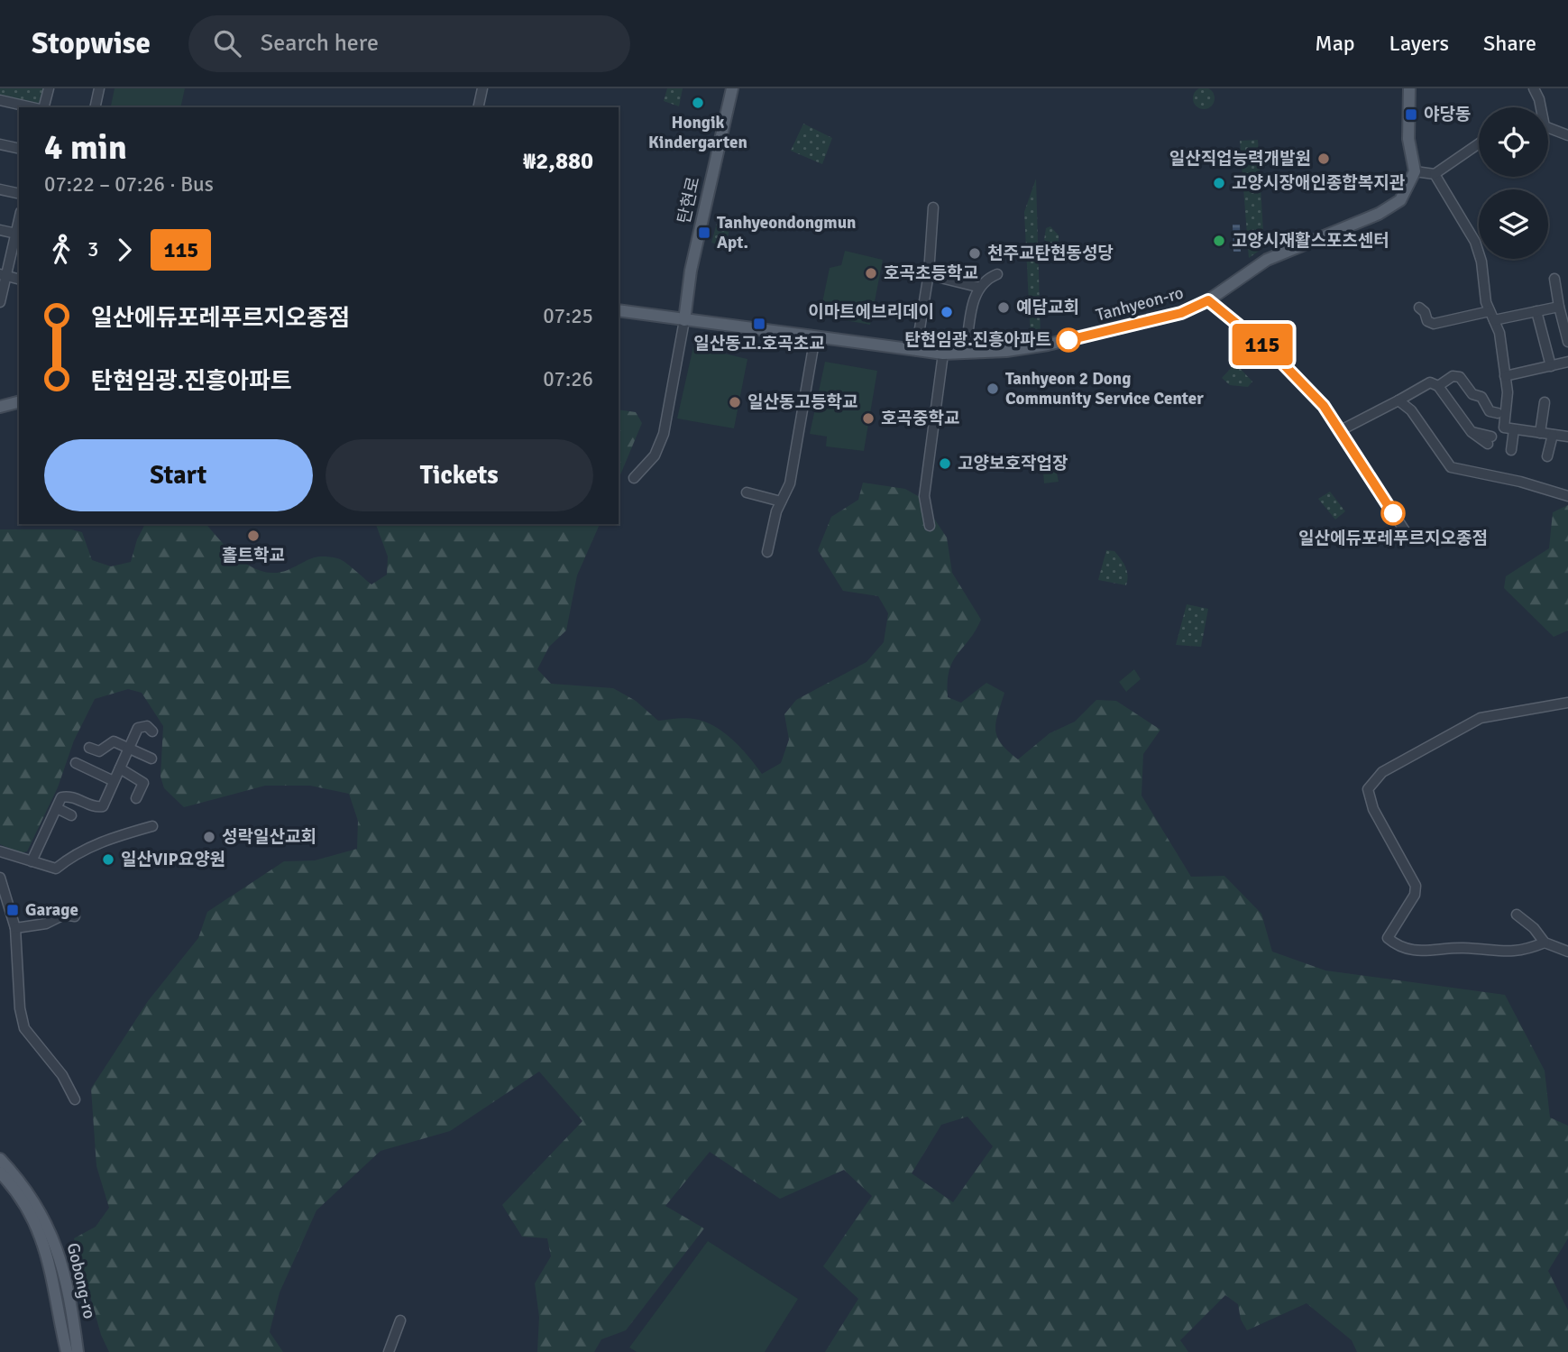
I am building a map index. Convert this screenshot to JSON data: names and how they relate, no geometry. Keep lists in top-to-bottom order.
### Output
{
  "streets": {
    "main road": ["탄현로", "Tanhyeon-ro", "Gobong-ro"]
  },
  "crossings": [
    ["탄현로", "Tanhyeon-ro"]
  ],
  "places": {
    "other": [
      "Hongik Kindergarten",
      "일산직업능력개발원",
      "고양시장애인종합복지관",
      "고양시재활스포츠센터",
      "천주교탄현동성당",
      "호곡초등학교",
      "예담교회",
      "이마트에브리데이",
      "탄현임광.진흥아파트",
      "Tanhyeon 2 Dong Community Service Center",
      "일산동고등학교",
      "호곡중학교",
      "고양보호작업장",
      "일산에듀포레푸르지오종점",
      "홀트학교",
      "성락일산교회",
      "일산VIP요양원"
    ],
    "transit": [
      "야당동",
      "Tanhyeondongmun Apt.",
      "일산동고.호곡초교",
      "Garage"
    ]
  },
  "lines": ["bus line 115"],
  "page": {
    "header": "Stopwise",
    "search": "Search here",
    "nav": ["Map", "Layers", "Share"],
    "on_map": "115",
    "heading": ["4 min", "07:22 – 07:26 · Bus", "₩2,880"],
    "legs": ["3", "115"],
    "list": [
      {
        "name": "일산에듀포레푸르지오종점",
        "value": "07:25"
      },
      {
        "name": "탄현임광.진흥아파트",
        "value": "07:26"
      }
    ],
    "buttons": ["Start", "Tickets"]
  }
}
